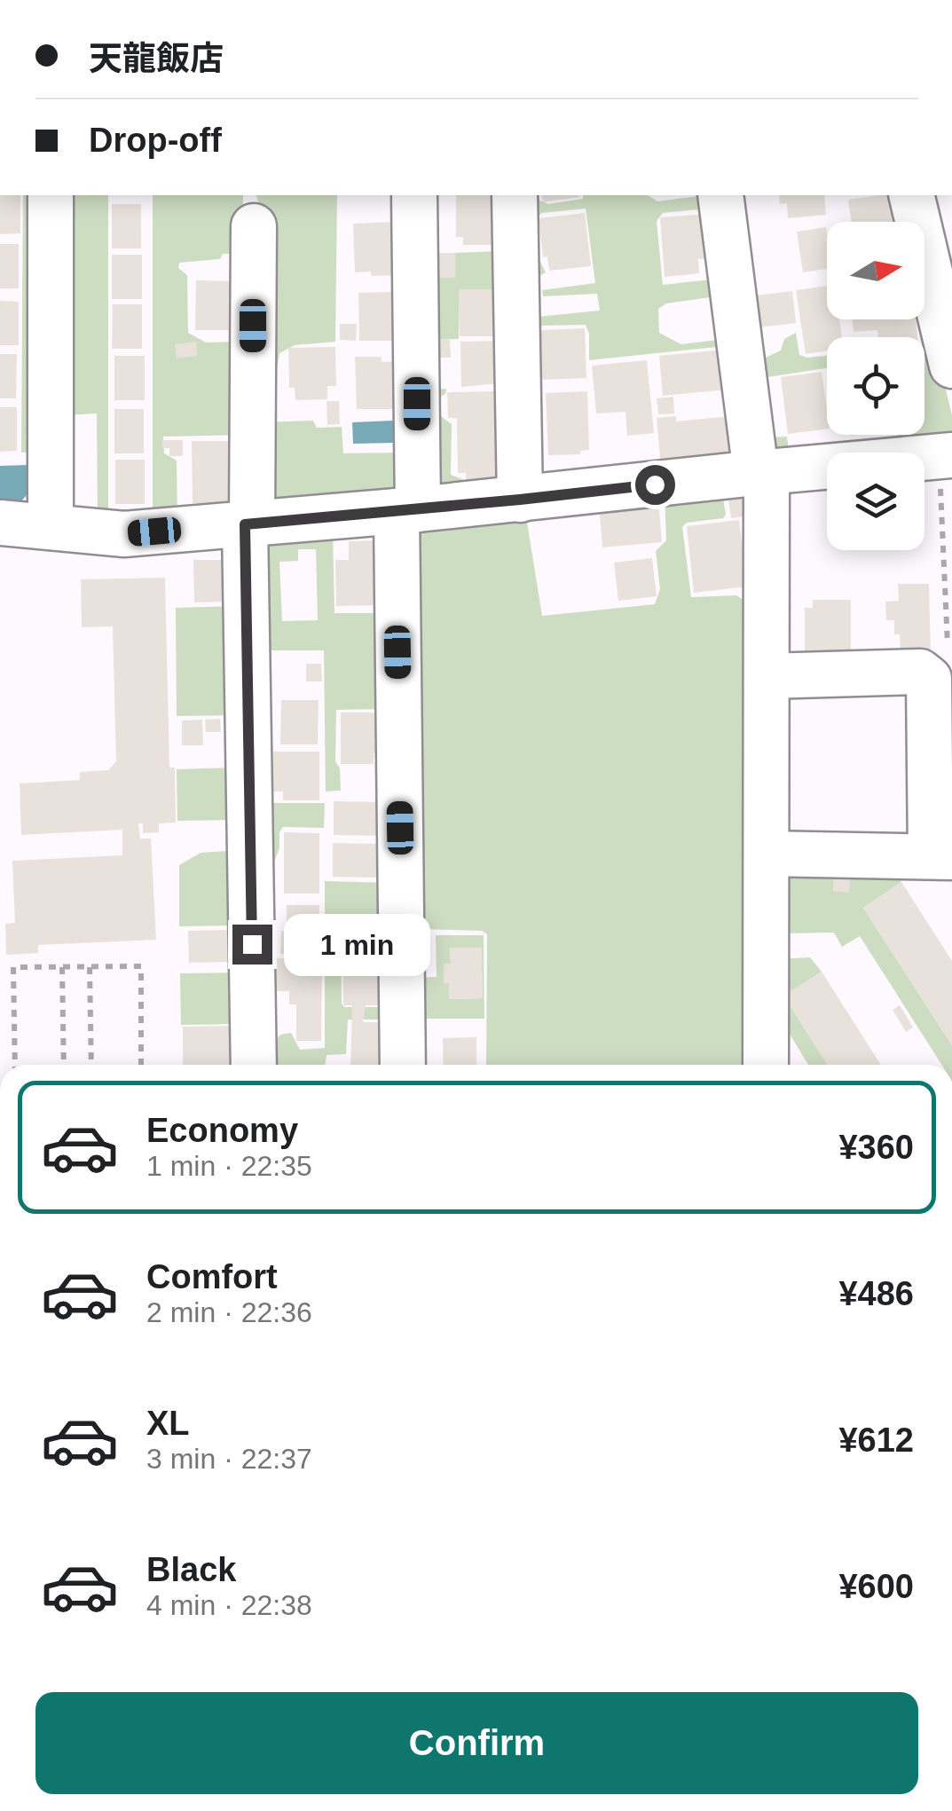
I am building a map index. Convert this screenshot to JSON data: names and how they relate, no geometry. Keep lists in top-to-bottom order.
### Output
{
  "north": "right",
  "page": {
    "banner": ["天龍飯店", "Drop-off"],
    "bubble": "1 min",
    "list": [
      {
        "name": "Economy",
        "note": "1 min · 22:35",
        "value": "¥360"
      },
      {
        "name": "Comfort",
        "note": "2 min · 22:36",
        "value": "¥486"
      },
      {
        "name": "XL",
        "note": "3 min · 22:37",
        "value": "¥612"
      },
      {
        "name": "Black",
        "note": "4 min · 22:38",
        "value": "¥600"
      }
    ],
    "buttons": "Confirm"
  }
}
